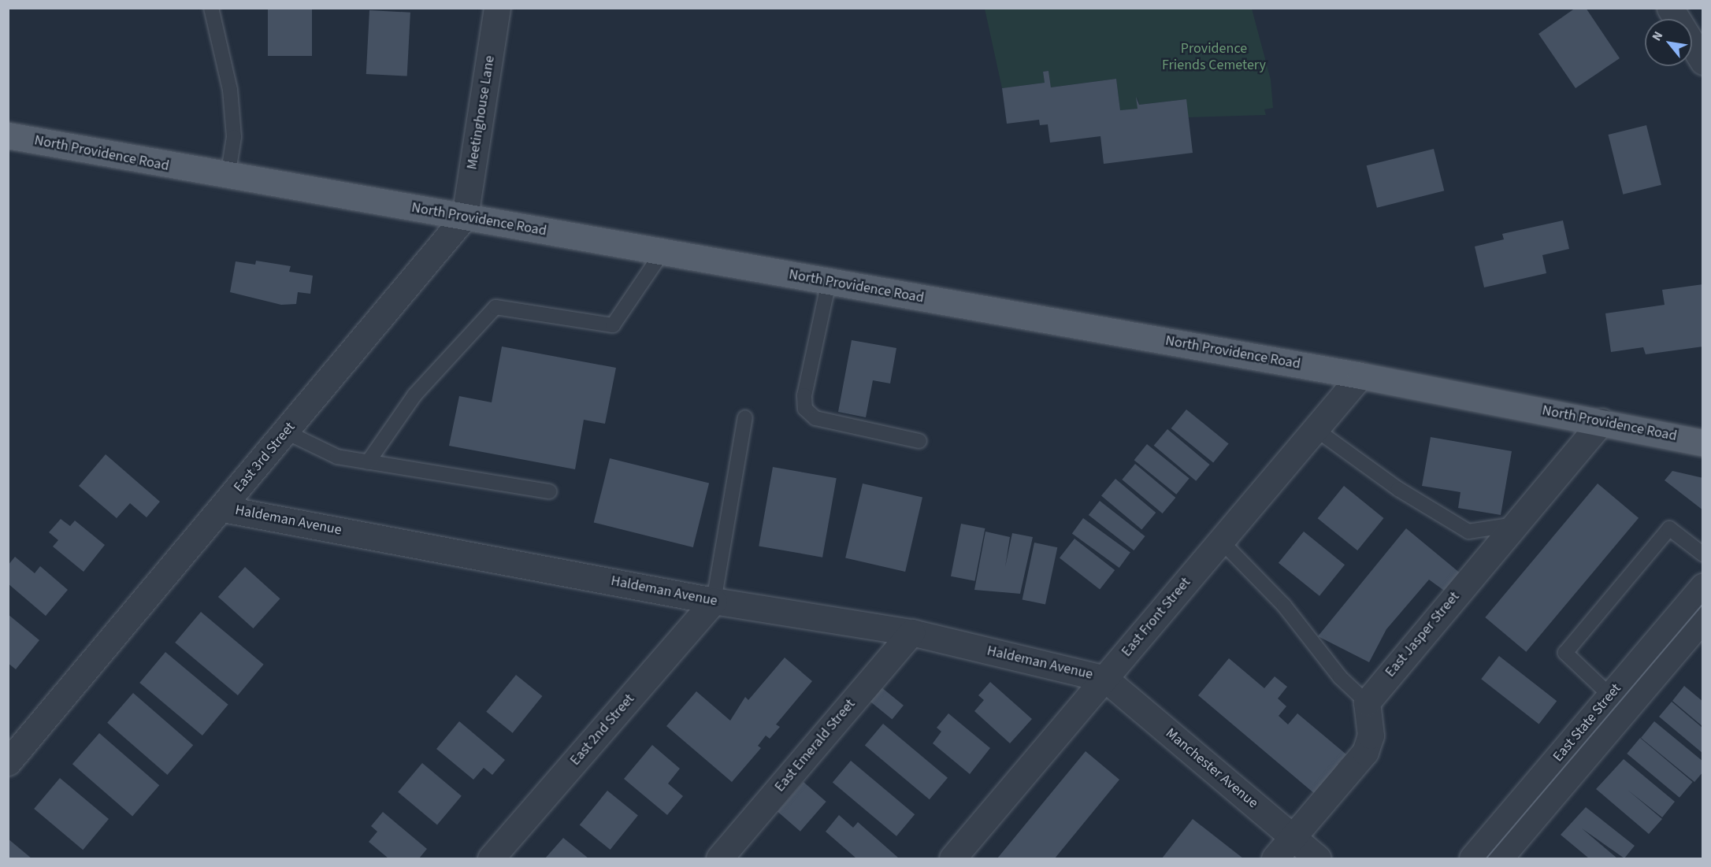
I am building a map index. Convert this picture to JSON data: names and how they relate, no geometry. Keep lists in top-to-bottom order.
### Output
{
  "streets": {
    "main road": ["North Providence Road"],
    "street": [
      "Meetinghouse Lane",
      "East 3rd Street",
      "Haldeman Avenue",
      "East Front Street",
      "East Jasper Street",
      "East State Street",
      "East 2nd Street",
      "East Emerald Street",
      "Manchester Avenue"
    ]
  },
  "crossings": [
    ["Meetinghouse Lane", "North Providence Road"],
    ["Meetinghouse Lane", "East 3rd Street"],
    ["North Providence Road", "East 3rd Street"],
    ["North Providence Road", "East Front Street"],
    ["North Providence Road", "East Jasper Street"],
    ["East 3rd Street", "Haldeman Avenue"],
    ["Haldeman Avenue", "East Front Street"],
    ["Haldeman Avenue", "East 2nd Street"],
    ["Haldeman Avenue", "East Emerald Street"],
    ["Haldeman Avenue", "Manchester Avenue"],
    ["East Front Street", "Manchester Avenue"]
  ],
  "parks": ["Providence Friends Cemetery"],
  "north": "top left"
}
